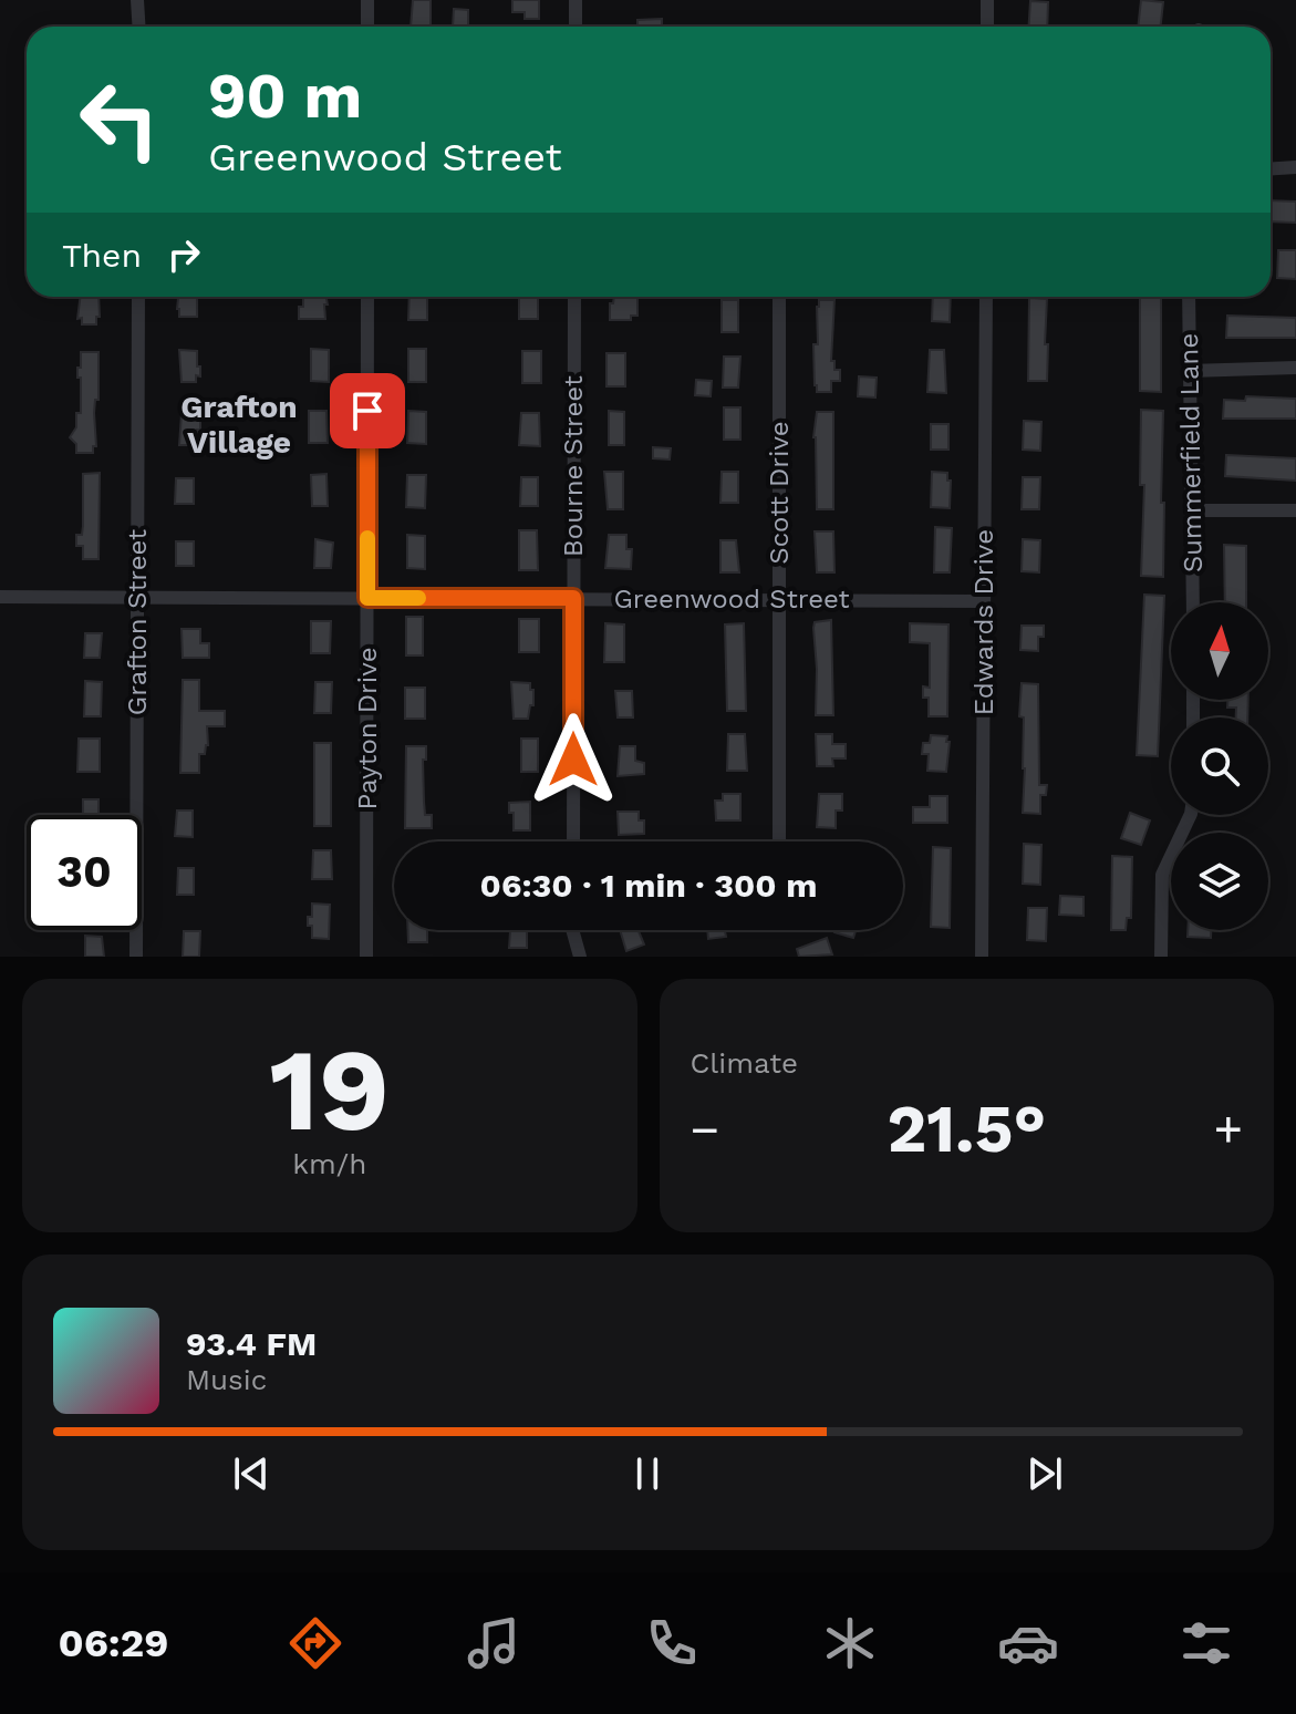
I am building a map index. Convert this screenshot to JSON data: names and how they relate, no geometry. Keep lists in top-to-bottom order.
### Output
{
  "streets": {
    "street": [
      "Summerfield Lane",
      "Bourne Street",
      "Scott Drive",
      "Greenwood Street",
      "Grafton Street",
      "Edwards Drive",
      "Payton Drive"
    ]
  },
  "crossings": [
    ["Bourne Street", "Greenwood Street"],
    ["Scott Drive", "Greenwood Street"],
    ["Greenwood Street", "Grafton Street"],
    ["Greenwood Street", "Edwards Drive"],
    ["Greenwood Street", "Payton Drive"]
  ],
  "districts": ["Grafton Village"],
  "north": "top",
  "page": {
    "turn": ["90 m", "Greenwood Street"],
    "then": "Then",
    "limit": "30",
    "trip": "06:30 · 1 min · 300 m",
    "tile": [
      ["19", "km/h"],
      "Climate"
    ],
    "heat": ["−", "21.5°", "+"],
    "song": ["93.4 FM", "Music"],
    "tabs": "06:29"
  }
}
